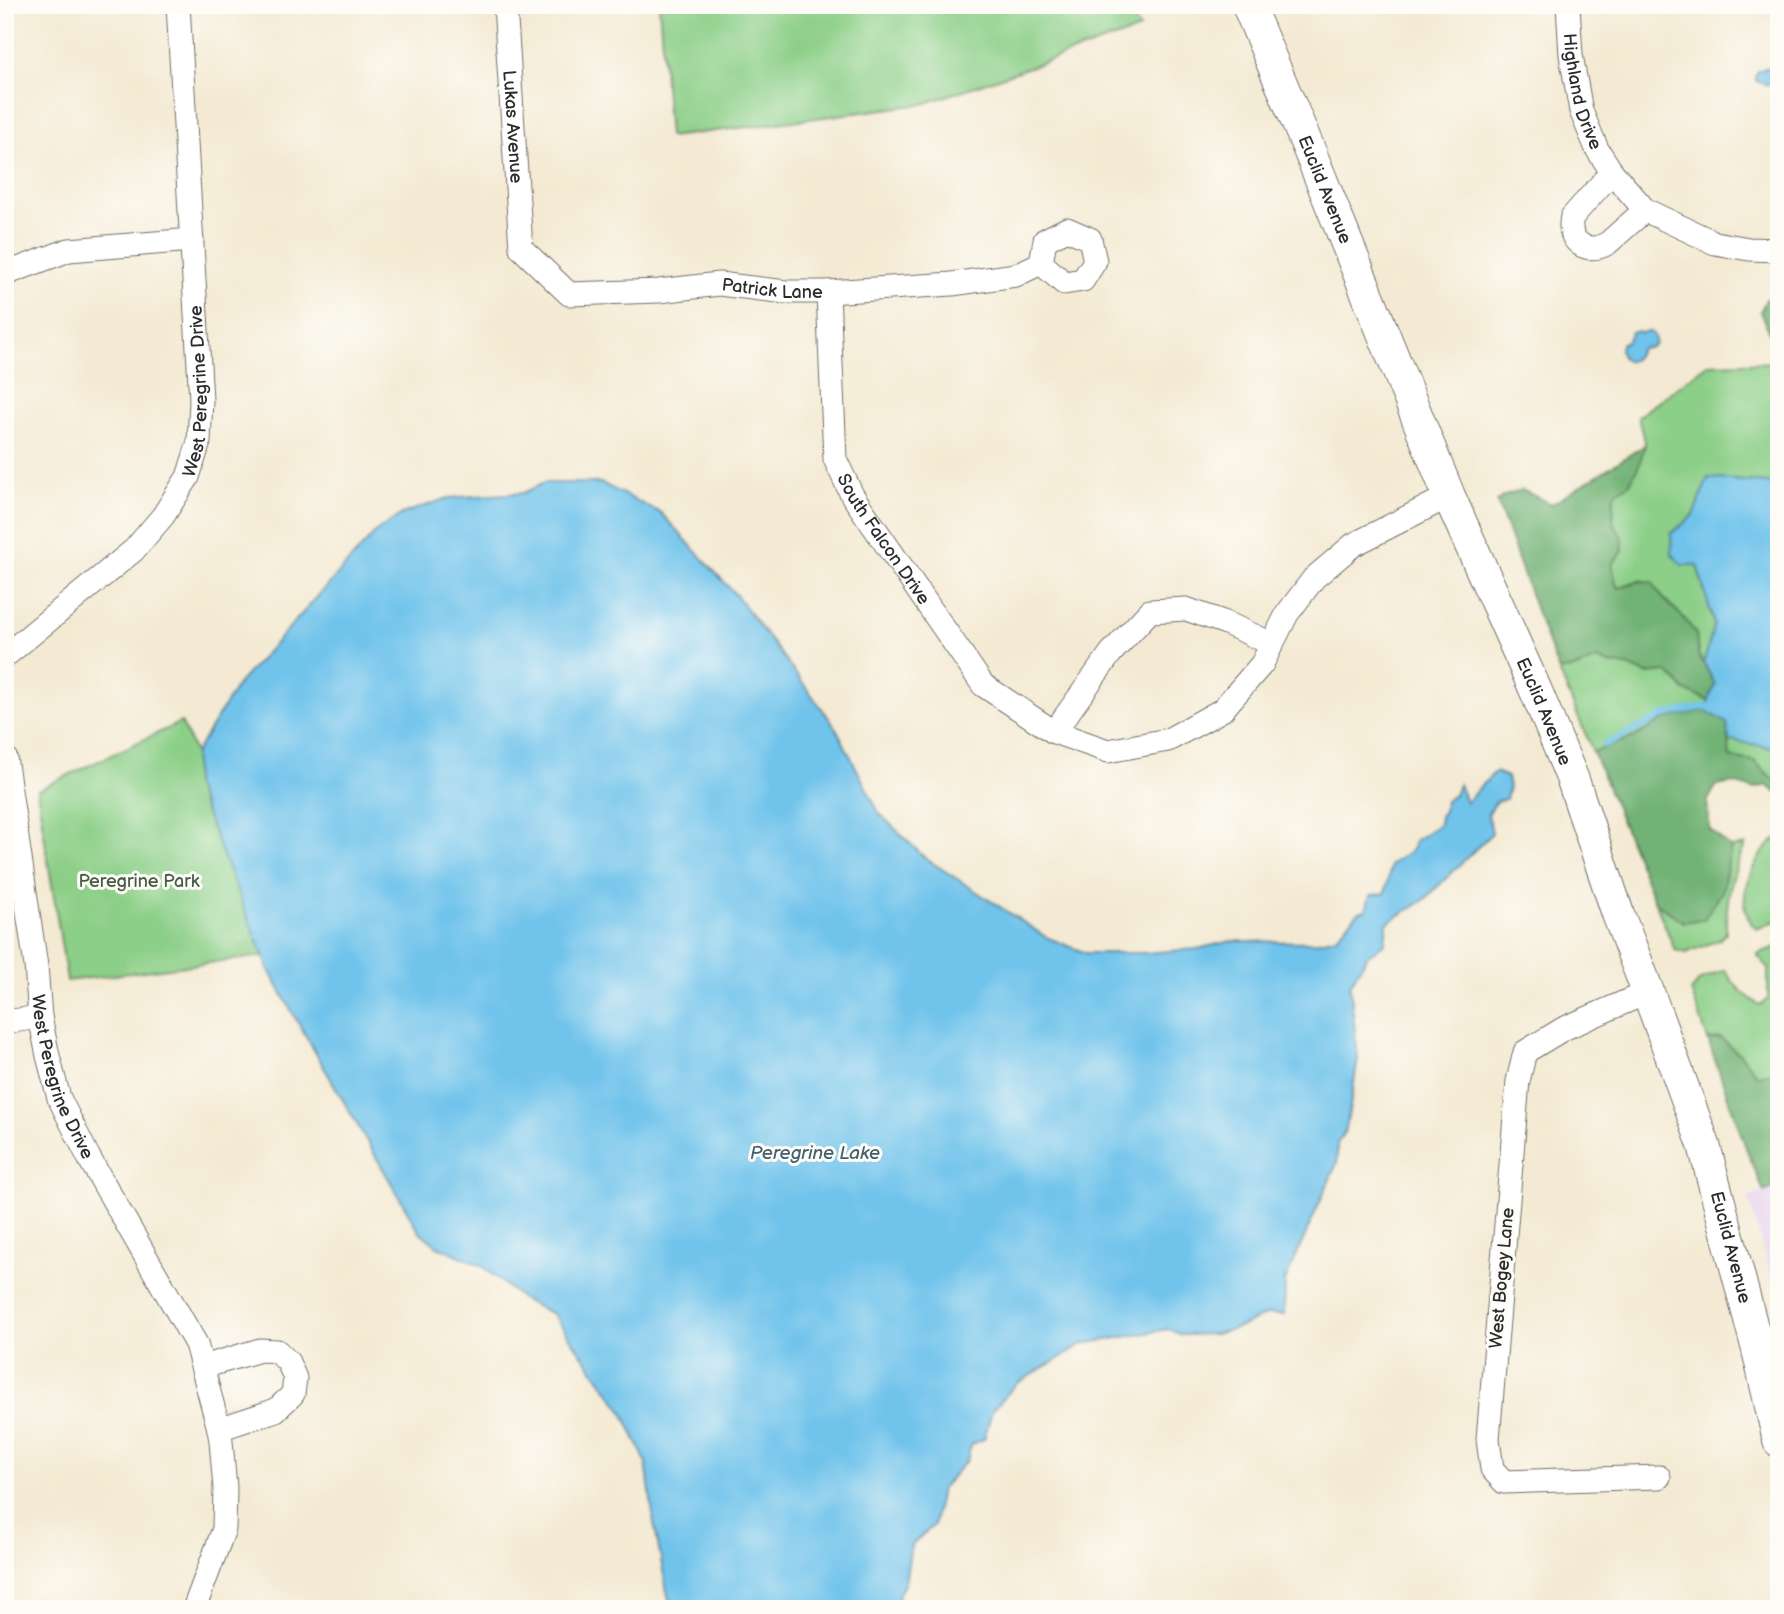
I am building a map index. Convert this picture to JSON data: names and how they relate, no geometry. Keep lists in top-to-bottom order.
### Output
{
  "streets": {
    "main road": ["Euclid Avenue"],
    "street": [
      "Highland Drive",
      "Lukas Avenue",
      "Patrick Lane",
      "West Peregrine Drive",
      "South Falcon Drive",
      "West Bogey Lane"
    ]
  },
  "crossings": [
    ["Lukas Avenue", "Patrick Lane"],
    ["Euclid Avenue", "South Falcon Drive"],
    ["Euclid Avenue", "West Bogey Lane"],
    ["Patrick Lane", "South Falcon Drive"]
  ],
  "water": ["Peregrine Lake"],
  "parks": ["Peregrine Park"]
}
